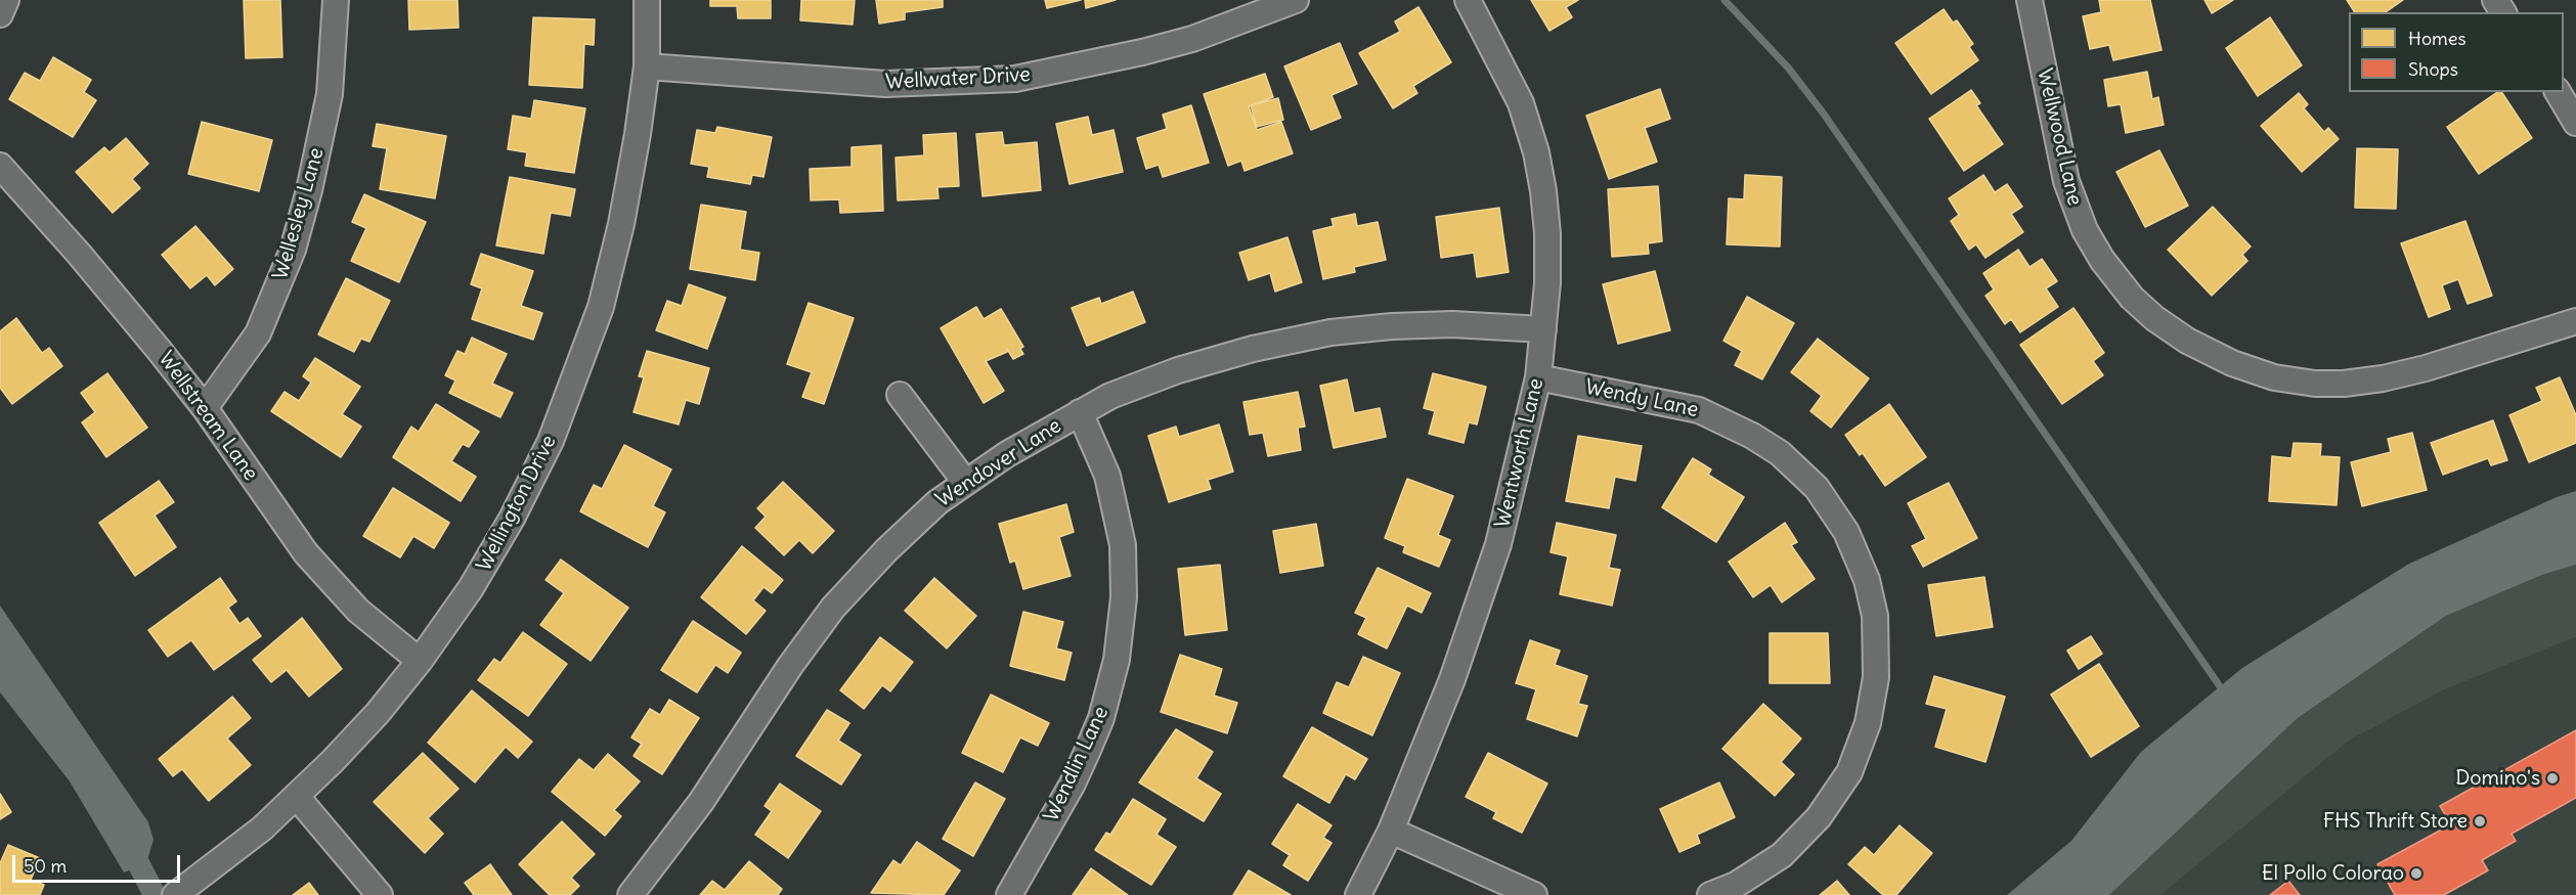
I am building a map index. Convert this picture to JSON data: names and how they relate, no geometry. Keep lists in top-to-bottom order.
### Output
{
  "streets": {
    "street": [
      "Wellwater Drive",
      "Wellwood Lane",
      "Wellesley Lane",
      "Wendy Lane",
      "Wellstream Lane",
      "Wentworth Lane",
      "Wendover Lane",
      "Wellington Drive",
      "Wendlin Lane"
    ]
  },
  "crossings": [
    ["Wellwater Drive", "Wellington Drive"],
    ["Wellesley Lane", "Wellstream Lane"],
    ["Wendy Lane", "Wentworth Lane"],
    ["Wellstream Lane", "Wellington Drive"],
    ["Wentworth Lane", "Wendover Lane"],
    ["Wendover Lane", "Wendlin Lane"]
  ],
  "places": ["Domino's", "FHS Thrift Store", "El Pollo Colorao"],
  "legend": ["Homes", "Shops"],
  "scale_bar": "50 m"
}
